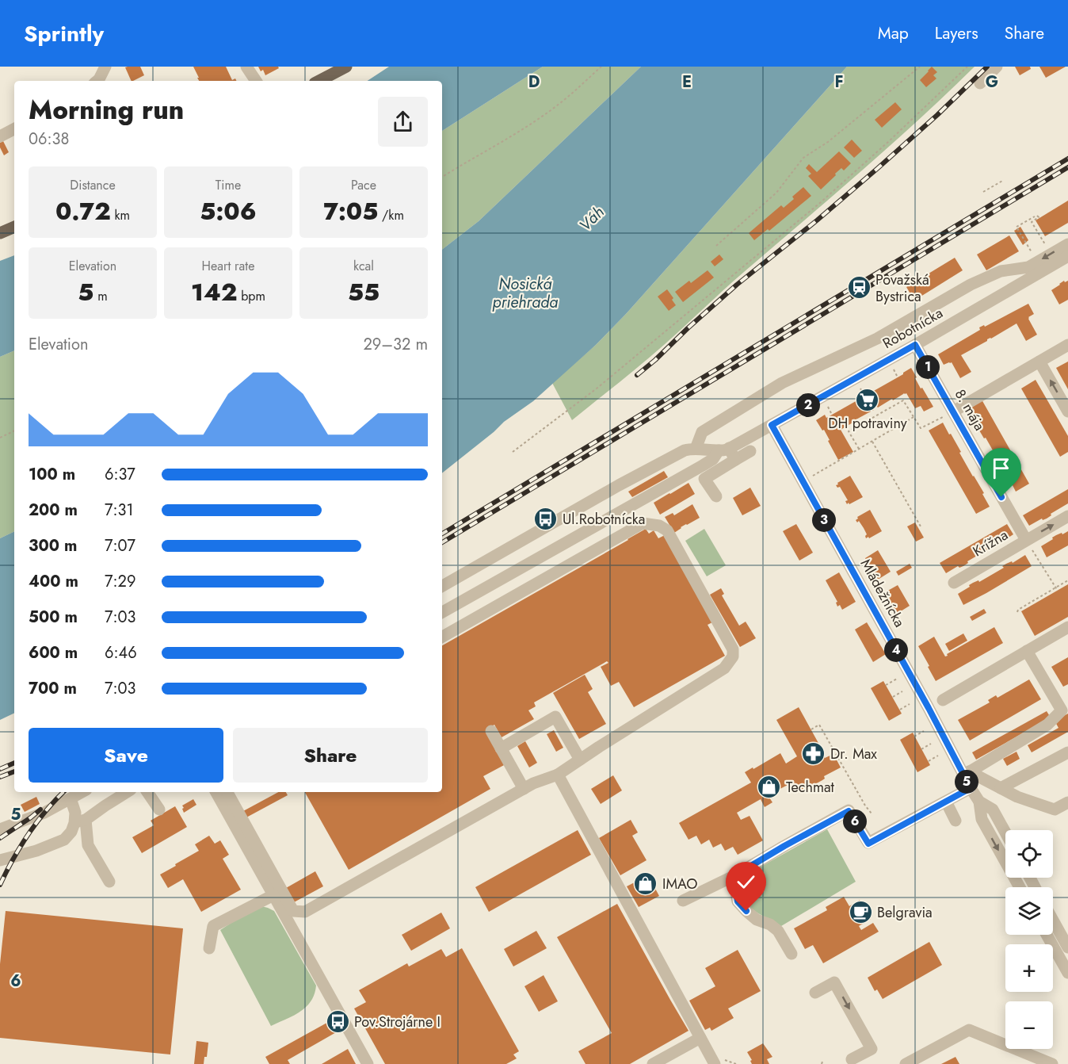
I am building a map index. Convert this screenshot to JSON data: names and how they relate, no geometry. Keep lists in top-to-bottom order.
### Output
{
  "streets": {
    "street": [
      "Robotnícka",
      "8. mája",
      "Krížna",
      "Mládežnícka"
    ]
  },
  "crossings": [
    ["Robotnícka", "8. mája"],
    ["Robotnícka", "Mládežnícka"],
    ["8. mája", "Krížna"]
  ],
  "one_way": ["Krížna"],
  "water": ["Váh", "Nosická priehrada"],
  "places": {
    "station": ["Považská Bystrica"],
    "supermarket": ["DH potraviny"],
    "bus stop": ["Ul.Robotnícka", "Pov.Strojárne I"],
    "pharmacy": ["Dr. Max"],
    "shop": ["Techmat", "IMAO"],
    "cafe": ["Belgravia"]
  },
  "page": {
    "header": "Sprintly",
    "nav": ["Map", "Layers", "Share"],
    "heading": ["Morning run", "06:38"],
    "stats": [
      ["Distance", "0.72 km"],
      ["Time", "5:06"],
      ["Pace", "7:05 /km"],
      ["Elevation", "5 m"],
      ["Heart rate", "142 bpm"],
      ["kcal", "55"]
    ],
    "chart": ["Elevation", "29–32 m"],
    "pins": [
      "1",
      "2",
      "3",
      "4",
      "5",
      "6"
    ],
    "list": [
      {
        "name": "100 m",
        "note": "6:37"
      },
      {
        "name": "200 m",
        "note": "7:31"
      },
      {
        "name": "300 m",
        "note": "7:07"
      },
      {
        "name": "400 m",
        "note": "7:29"
      },
      {
        "name": "500 m",
        "note": "7:03"
      },
      {
        "name": "600 m",
        "note": "6:46"
      },
      {
        "name": "700 m",
        "note": "7:03"
      }
    ],
    "buttons": ["Save", "Share"],
    "map_buttons": ["+", "−"]
  },
  "grid": {
    "columns": [
      "D",
      "E",
      "F",
      "G"
    ],
    "rows": ["5", "6"]
  }
}
